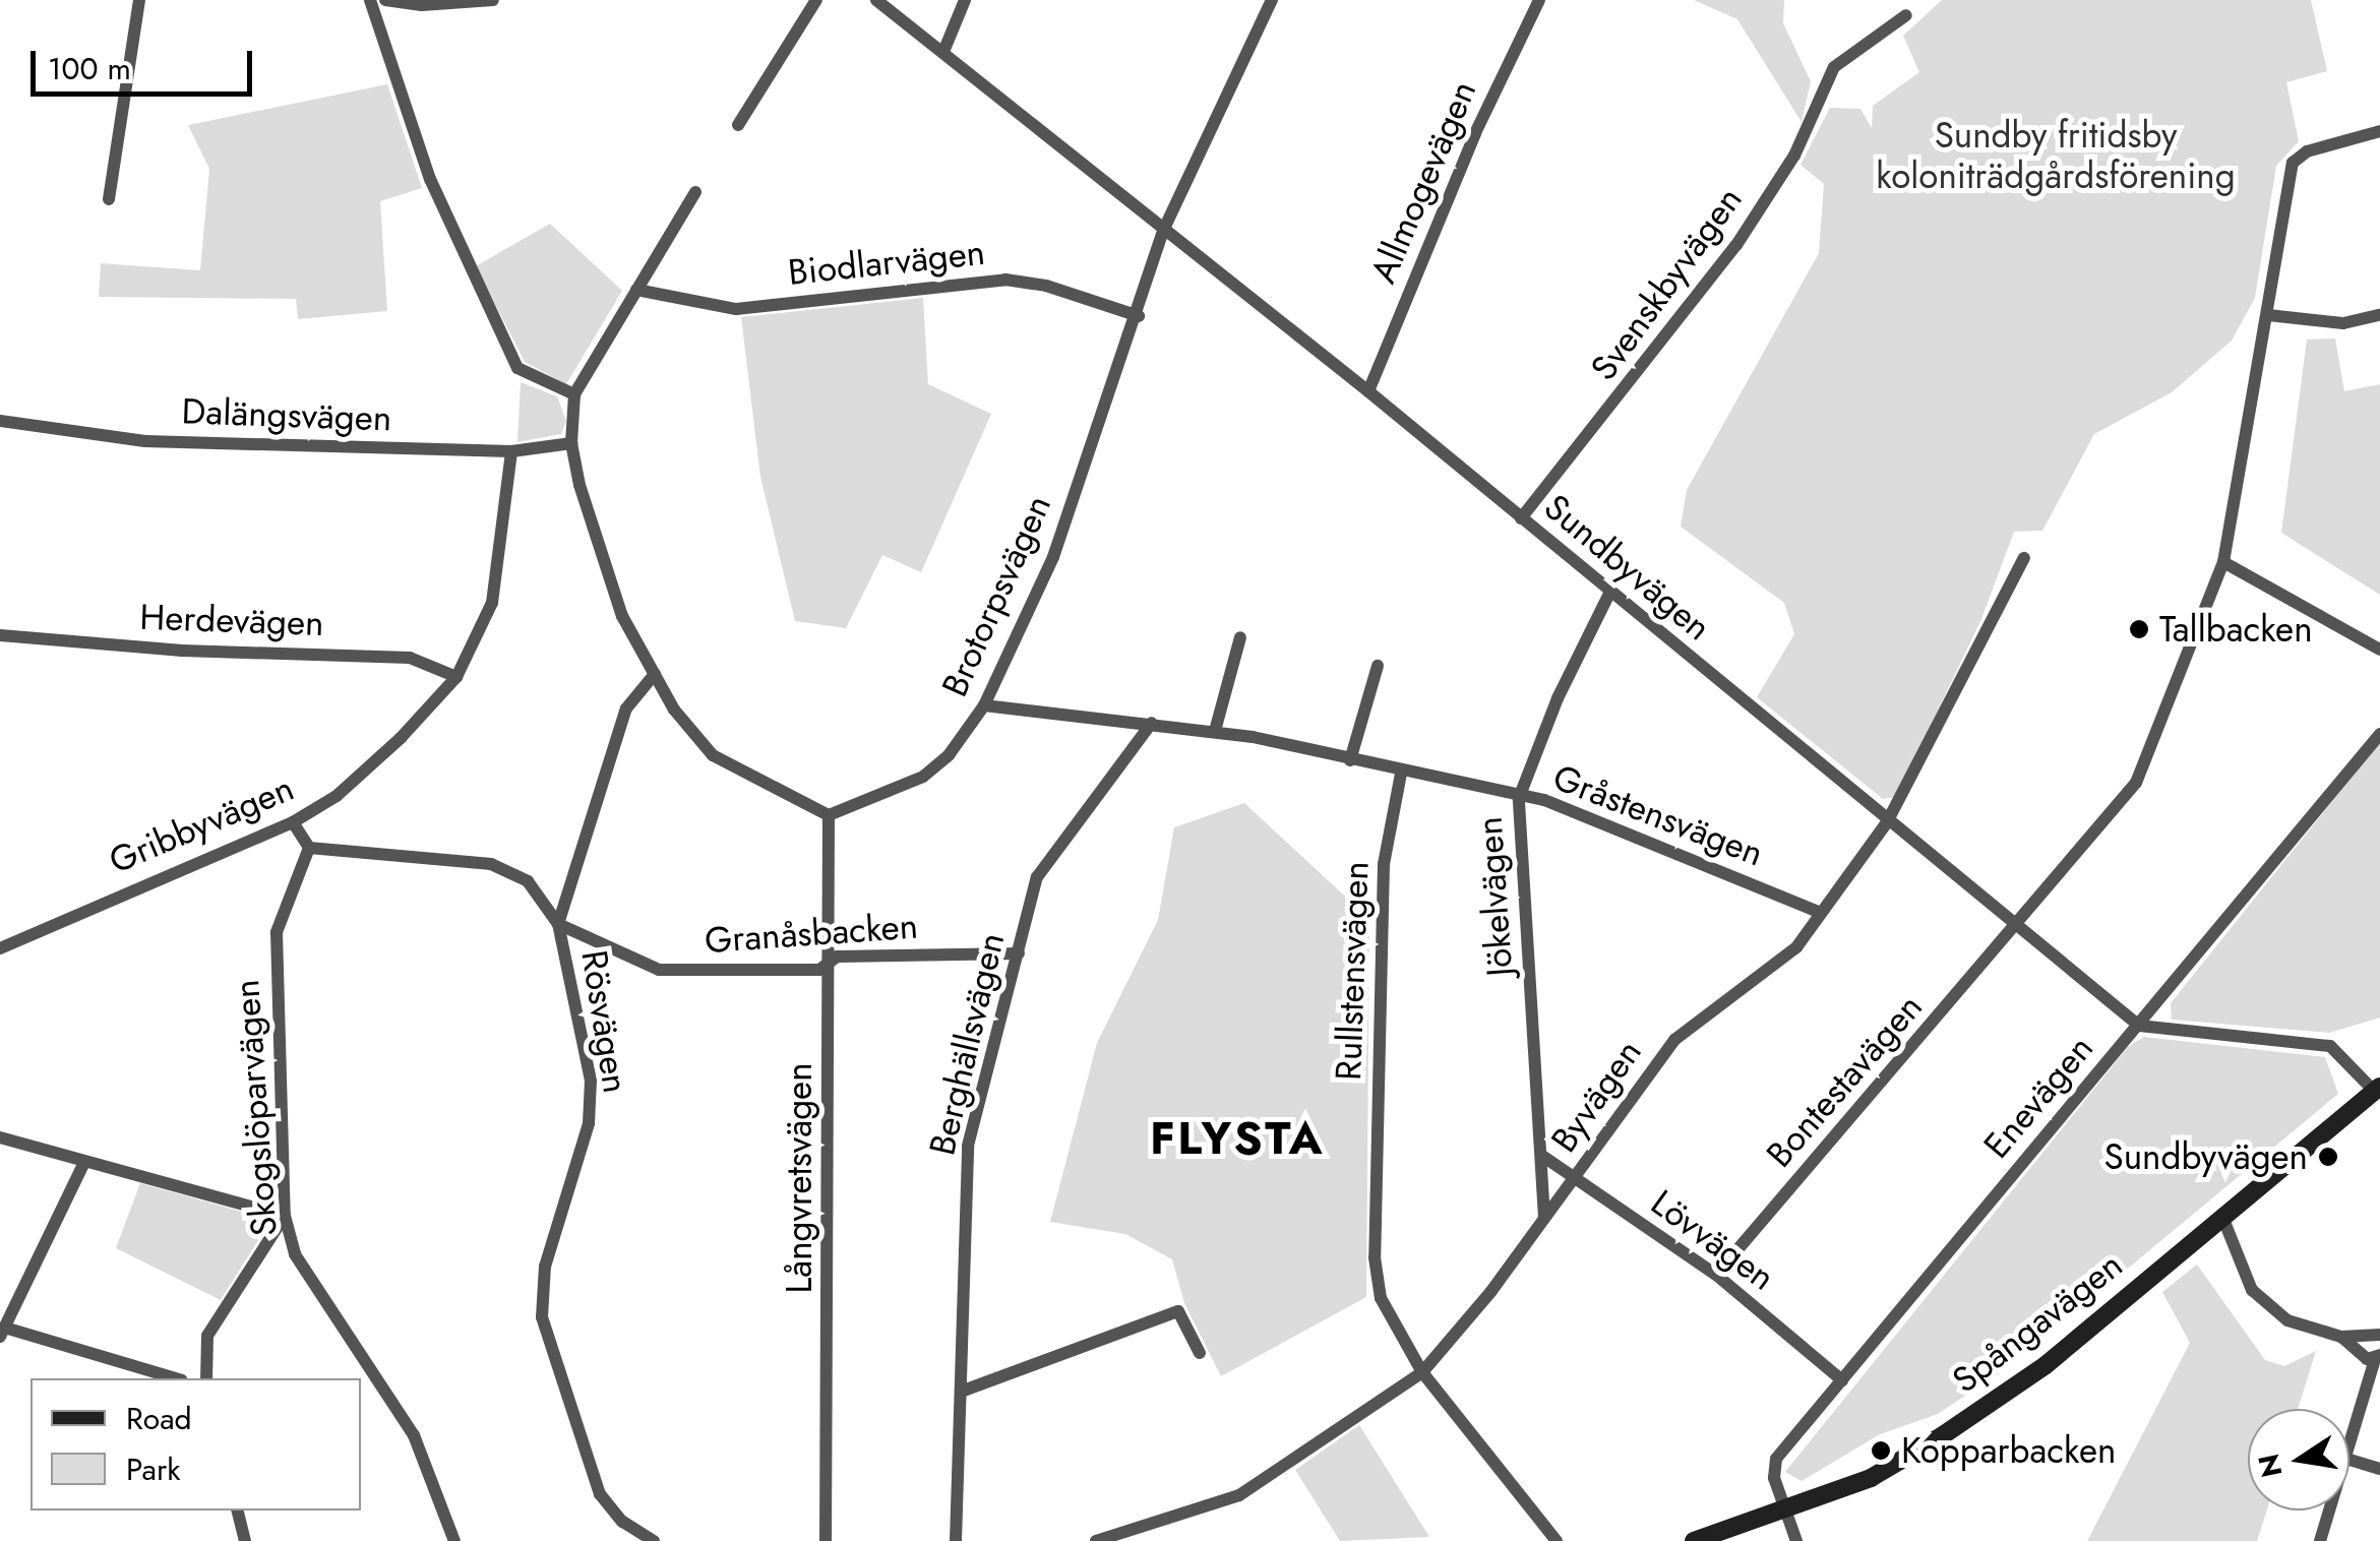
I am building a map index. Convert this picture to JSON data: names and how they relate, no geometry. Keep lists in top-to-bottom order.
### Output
{
  "streets": {
    "street": [
      "Allmogevägen",
      "Biodlarvägen",
      "Svenskbyvägen",
      "Dalängsvägen",
      "Sundbyvägen",
      "Brotorpsvägen",
      "Herdevägen",
      "Gråstensvägen",
      "Gribbyvägen",
      "Jökelvägen",
      "Granåsbacken",
      "Rullstensvägen",
      "Rösvägen",
      "Berghällsvägen",
      "Bontestavägen",
      "Byvägen",
      "Enevägen",
      "Skogslöparvägen",
      "Långvretsvägen",
      "Lövvägen",
      "Spångavägen"
    ]
  },
  "crossings": [
    ["Allmogevägen", "Sundbyvägen"],
    ["Biodlarvägen", "Brotorpsvägen"],
    ["Svenskbyvägen", "Sundbyvägen"],
    ["Dalängsvägen", "Gribbyvägen"],
    ["Sundbyvägen", "Brotorpsvägen"],
    ["Sundbyvägen", "Jökelvägen"],
    ["Sundbyvägen", "Bontestavägen"],
    ["Sundbyvägen", "Byvägen"],
    ["Sundbyvägen", "Enevägen"],
    ["Brotorpsvägen", "Gråstensvägen"],
    ["Brotorpsvägen", "Långvretsvägen"],
    ["Herdevägen", "Gribbyvägen"],
    ["Gråstensvägen", "Jökelvägen"],
    ["Gråstensvägen", "Rullstensvägen"],
    ["Gråstensvägen", "Berghällsvägen"],
    ["Gråstensvägen", "Byvägen"],
    ["Jökelvägen", "Byvägen"],
    ["Jökelvägen", "Lövvägen"],
    ["Granåsbacken", "Rösvägen"],
    ["Granåsbacken", "Berghällsvägen"],
    ["Granåsbacken", "Långvretsvägen"],
    ["Rullstensvägen", "Byvägen"],
    ["Bontestavägen", "Lövvägen"],
    ["Byvägen", "Lövvägen"],
    ["Enevägen", "Lövvägen"],
    ["Enevägen", "Spångavägen"]
  ],
  "districts": ["FLYSTA"],
  "parks": ["Sundby fritidsby koloniträdgårdsförening"],
  "places": ["Tallbacken", "Sundbyvägen", "Kopparbacken"],
  "legend": ["Road", "Park"],
  "scale_bar": "100 m",
  "north": "left"
}
